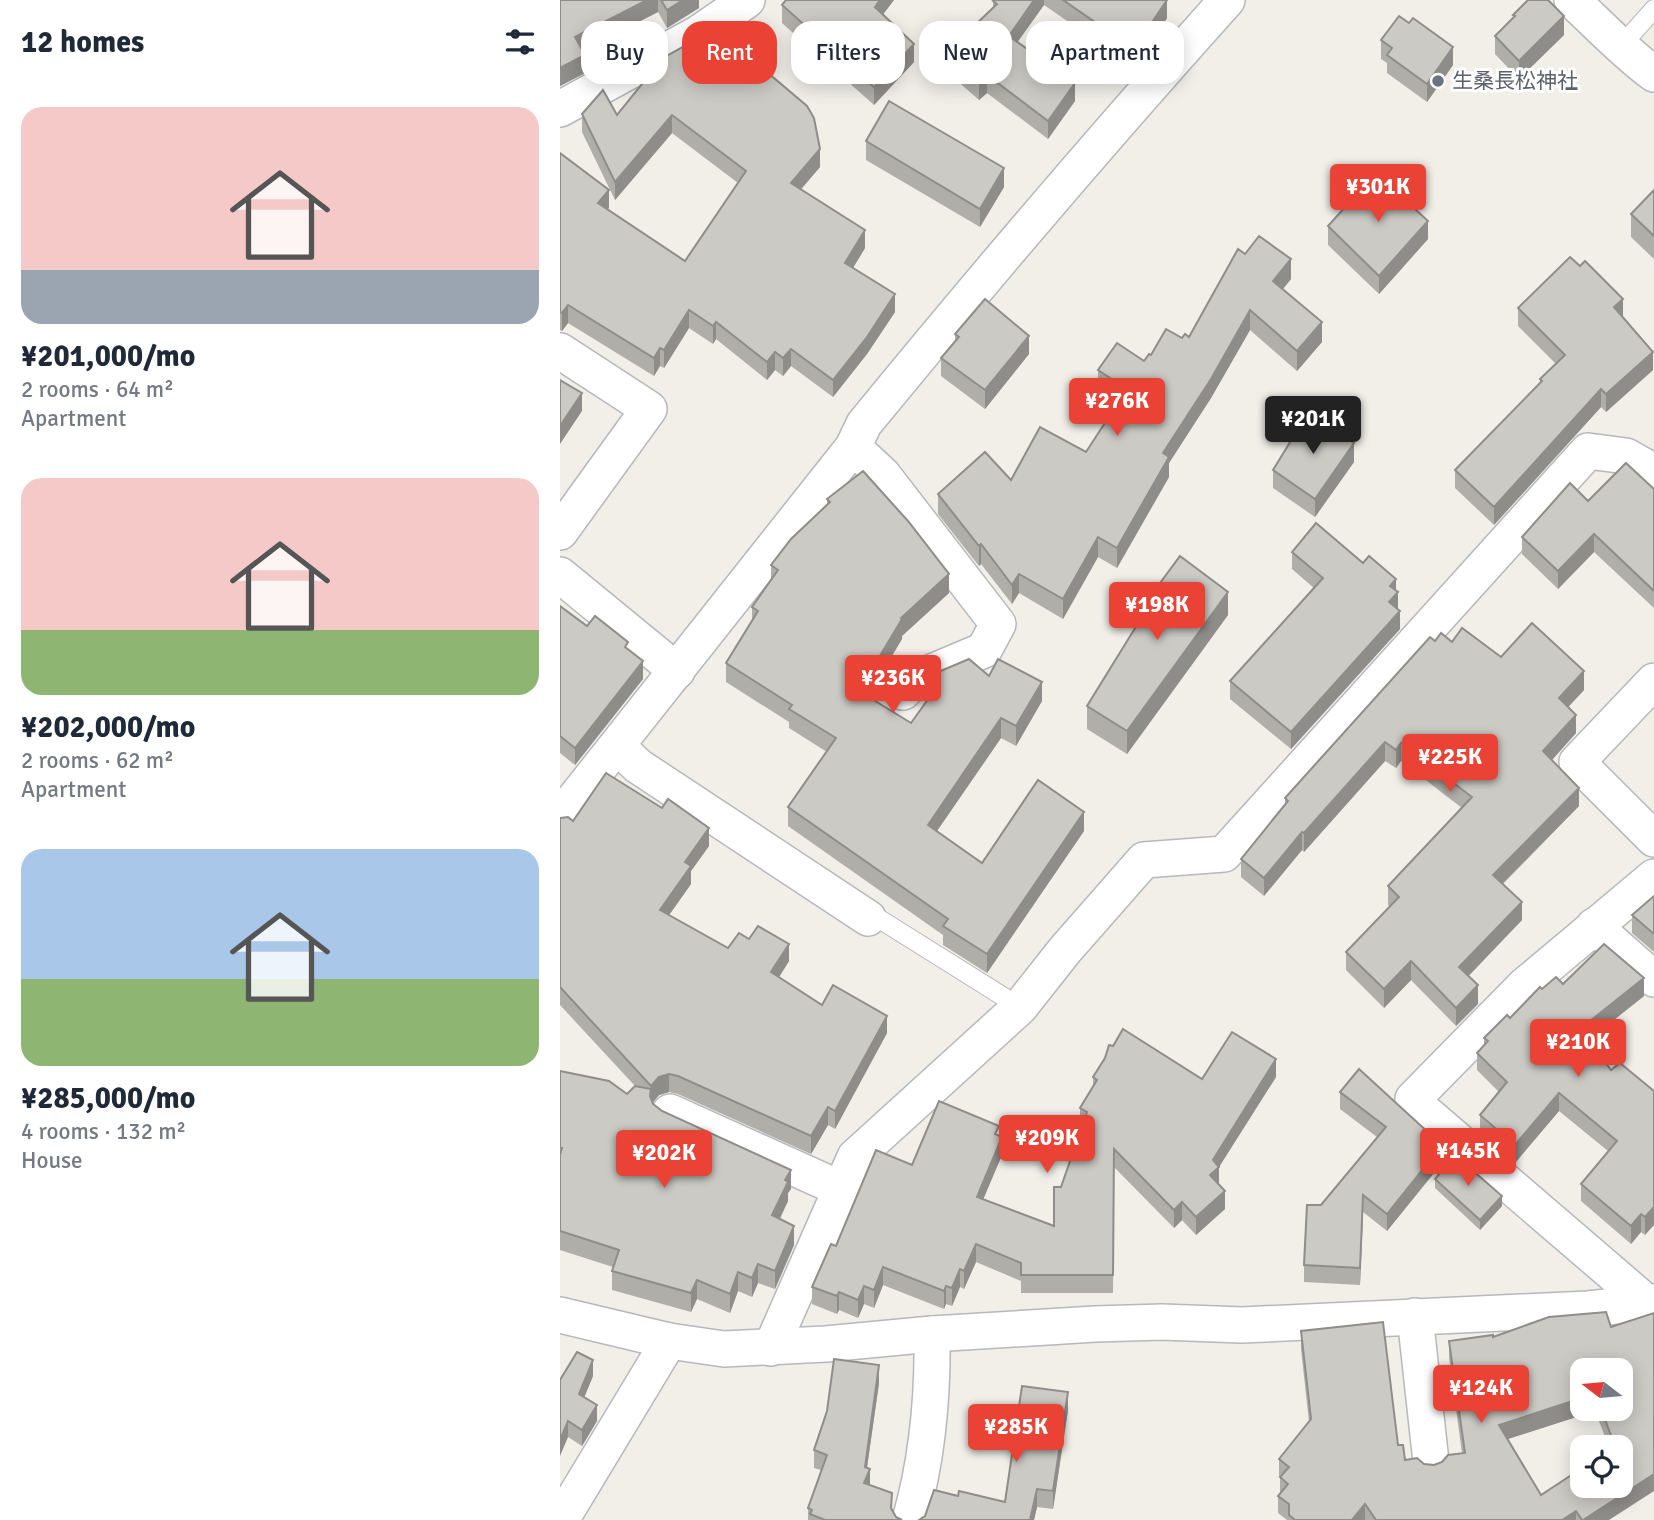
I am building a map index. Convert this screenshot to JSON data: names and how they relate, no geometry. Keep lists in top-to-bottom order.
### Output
{
  "places": ["生桑長松神社"],
  "north": "left",
  "page": {
    "heading": "12 homes",
    "chip": [
      "Buy",
      "Rent",
      "Filters",
      "New",
      "Apartment"
    ],
    "list": [
      {
        "name": "¥201,000/mo",
        "note": "2 rooms · 64 m² · Apartment"
      },
      {
        "name": "¥202,000/mo",
        "note": "2 rooms · 62 m² · Apartment"
      },
      {
        "name": "¥285,000/mo",
        "note": "4 rooms · 132 m² · House"
      }
    ],
    "price": [
      "¥301K",
      "¥276K",
      "¥201K",
      "¥198K",
      "¥236K",
      "¥225K",
      "¥210K",
      "¥209K",
      "¥145K",
      "¥202K",
      "¥124K",
      "¥285K"
    ]
  }
}
